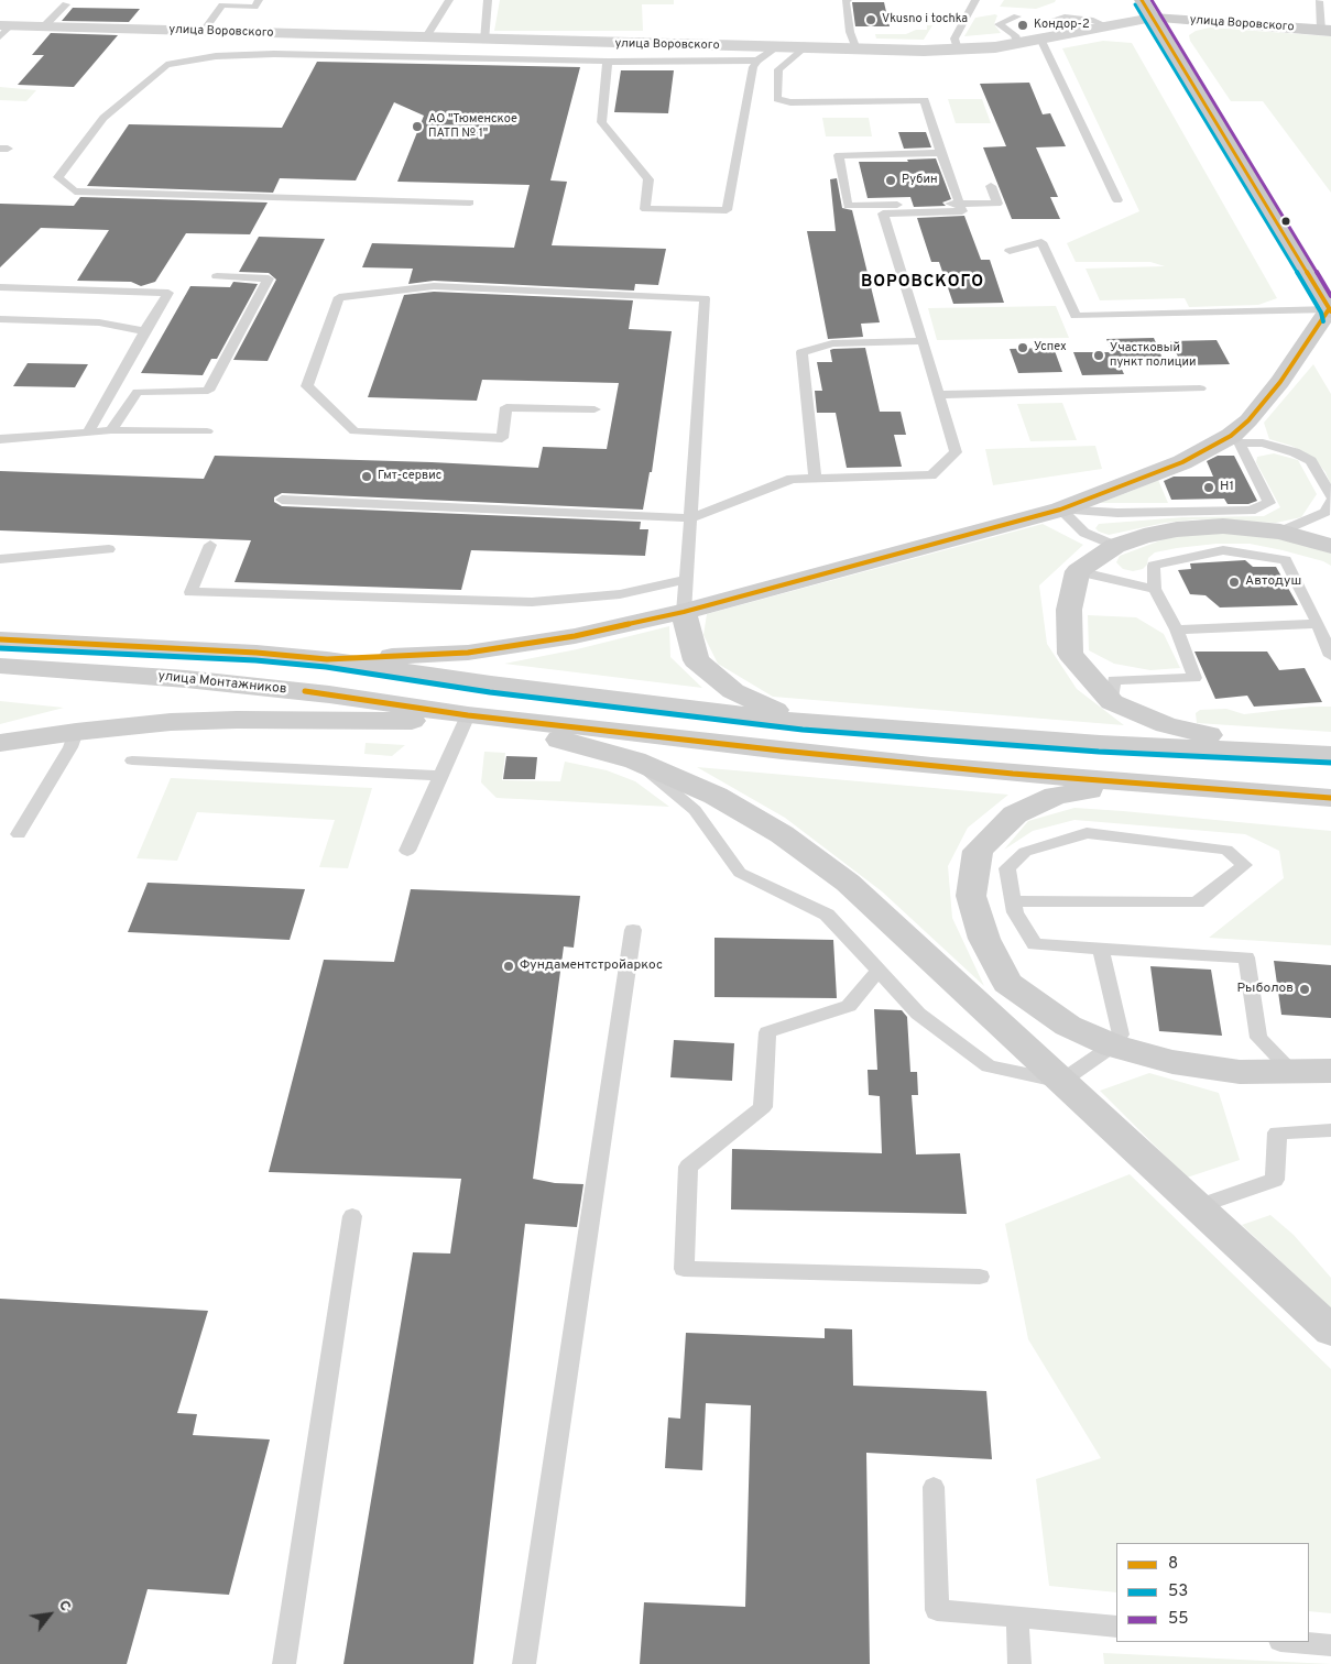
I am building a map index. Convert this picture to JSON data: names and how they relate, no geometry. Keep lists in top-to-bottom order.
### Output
{
  "streets": {
    "main road": ["улица Воровского", "улица Монтажников"]
  },
  "districts": ["ВОРОВСКОГО"],
  "places": [
    "Vkusno i tochka",
    "Кондор-2",
    "АО \"Тюменское ПАТП № 1\"",
    "Рубин",
    "Успех",
    "Участковый пункт полиции",
    "Гмт-сервис",
    "Н1",
    "Автодуш",
    "Фундаментстройаркос",
    "Рыболов"
  ],
  "lines": ["transit line 8", "transit line 55", "transit line 53"],
  "legend": ["8", "53", "55"],
  "north": "top right"
}
